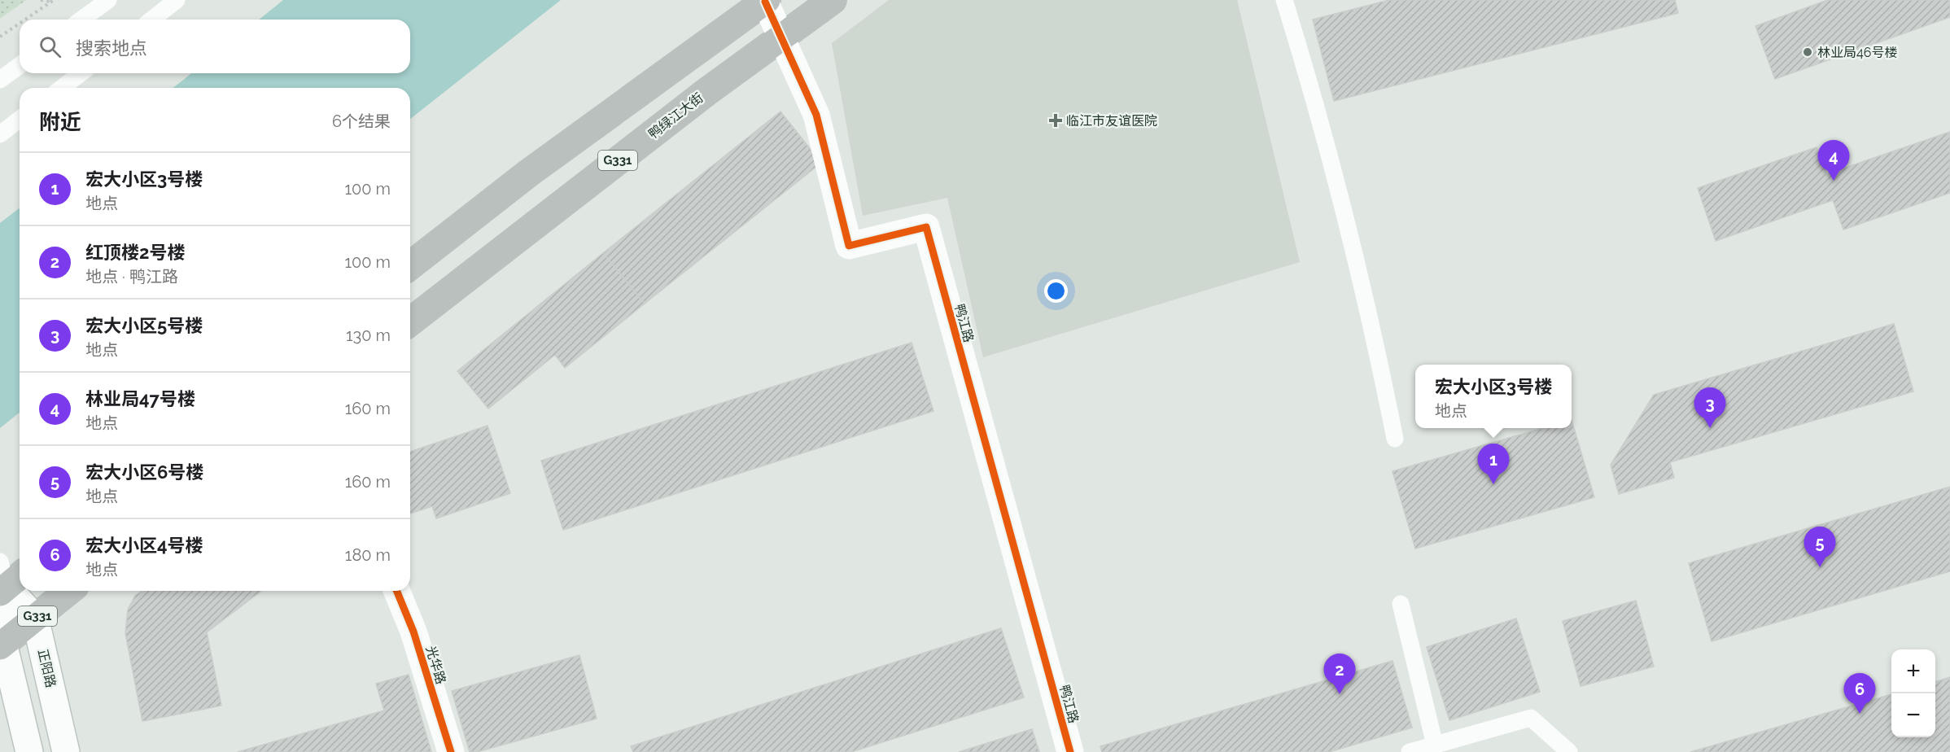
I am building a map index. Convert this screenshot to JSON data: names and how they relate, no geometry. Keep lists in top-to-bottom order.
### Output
{
  "streets": {
    "highway": ["鸭绿江大街", "G331"],
    "street": ["鸭江路", "光华路", "正阳路"]
  },
  "crossings": [
    ["鸭绿江大街", "鸭江路"],
    ["G331", "正阳路"]
  ],
  "places": {
    "other": ["林业局46号楼"],
    "health": ["临江市友谊医院"]
  },
  "page": {
    "search": "搜索地点",
    "heading": ["附近", "6个结果"],
    "pins": [
      "4",
      "3",
      "1",
      "5",
      "2",
      "6"
    ],
    "list": [
      {
        "mark": "1",
        "name": "宏大小区3号楼",
        "note": "地点",
        "value": "100 m"
      },
      {
        "mark": "2",
        "name": "红顶楼2号楼",
        "note": "地点 · 鸭江路",
        "value": "100 m"
      },
      {
        "mark": "3",
        "name": "宏大小区5号楼",
        "note": "地点",
        "value": "130 m"
      },
      {
        "mark": "4",
        "name": "林业局47号楼",
        "note": "地点",
        "value": "160 m"
      },
      {
        "mark": "5",
        "name": "宏大小区6号楼",
        "note": "地点",
        "value": "160 m"
      },
      {
        "mark": "6",
        "name": "宏大小区4号楼",
        "note": "地点",
        "value": "180 m"
      }
    ],
    "popup": ["宏大小区3号楼", "地点"],
    "map_buttons": ["+", "−"]
  }
}
